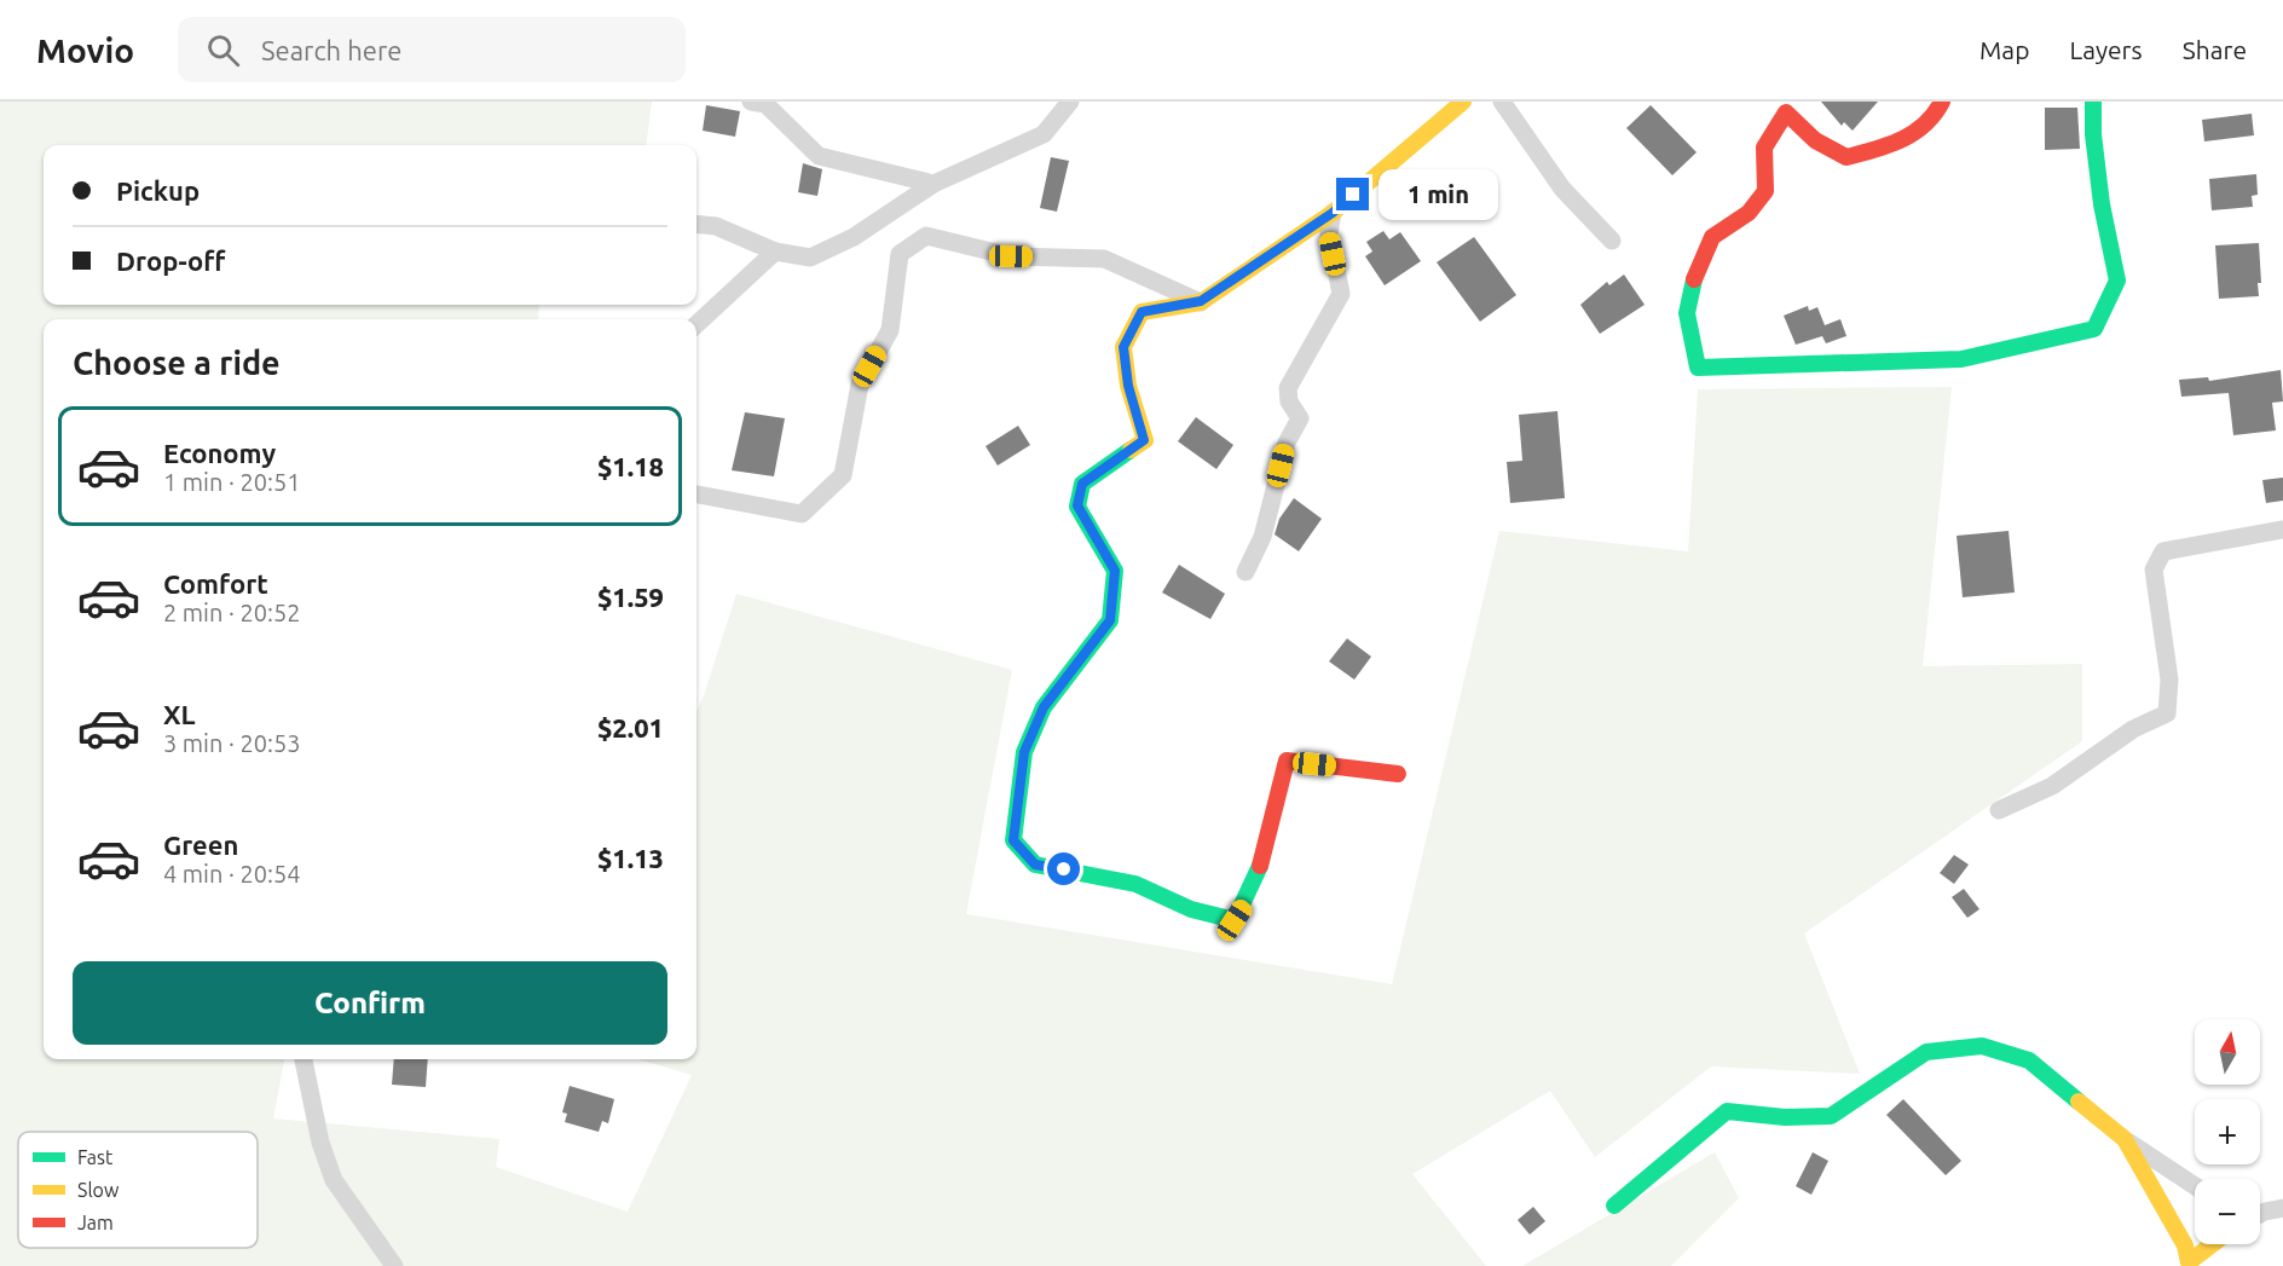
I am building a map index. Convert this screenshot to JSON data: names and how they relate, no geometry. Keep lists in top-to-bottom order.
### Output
{
  "legend": ["Fast", "Slow", "Jam"],
  "north": "top",
  "page": {
    "header": "Movio",
    "search": "Search here",
    "nav": ["Map", "Layers", "Share"],
    "banner": ["Pickup", "Drop-off"],
    "bubble": "1 min",
    "heading": "Choose a ride",
    "list": [
      {
        "name": "Economy",
        "note": "1 min · 20:51",
        "value": "$1.18"
      },
      {
        "name": "Comfort",
        "note": "2 min · 20:52",
        "value": "$1.59"
      },
      {
        "name": "XL",
        "note": "3 min · 20:53",
        "value": "$2.01"
      },
      {
        "name": "Green",
        "note": "4 min · 20:54",
        "value": "$1.13"
      }
    ],
    "buttons": "Confirm",
    "map_buttons": ["+", "−"]
  }
}
